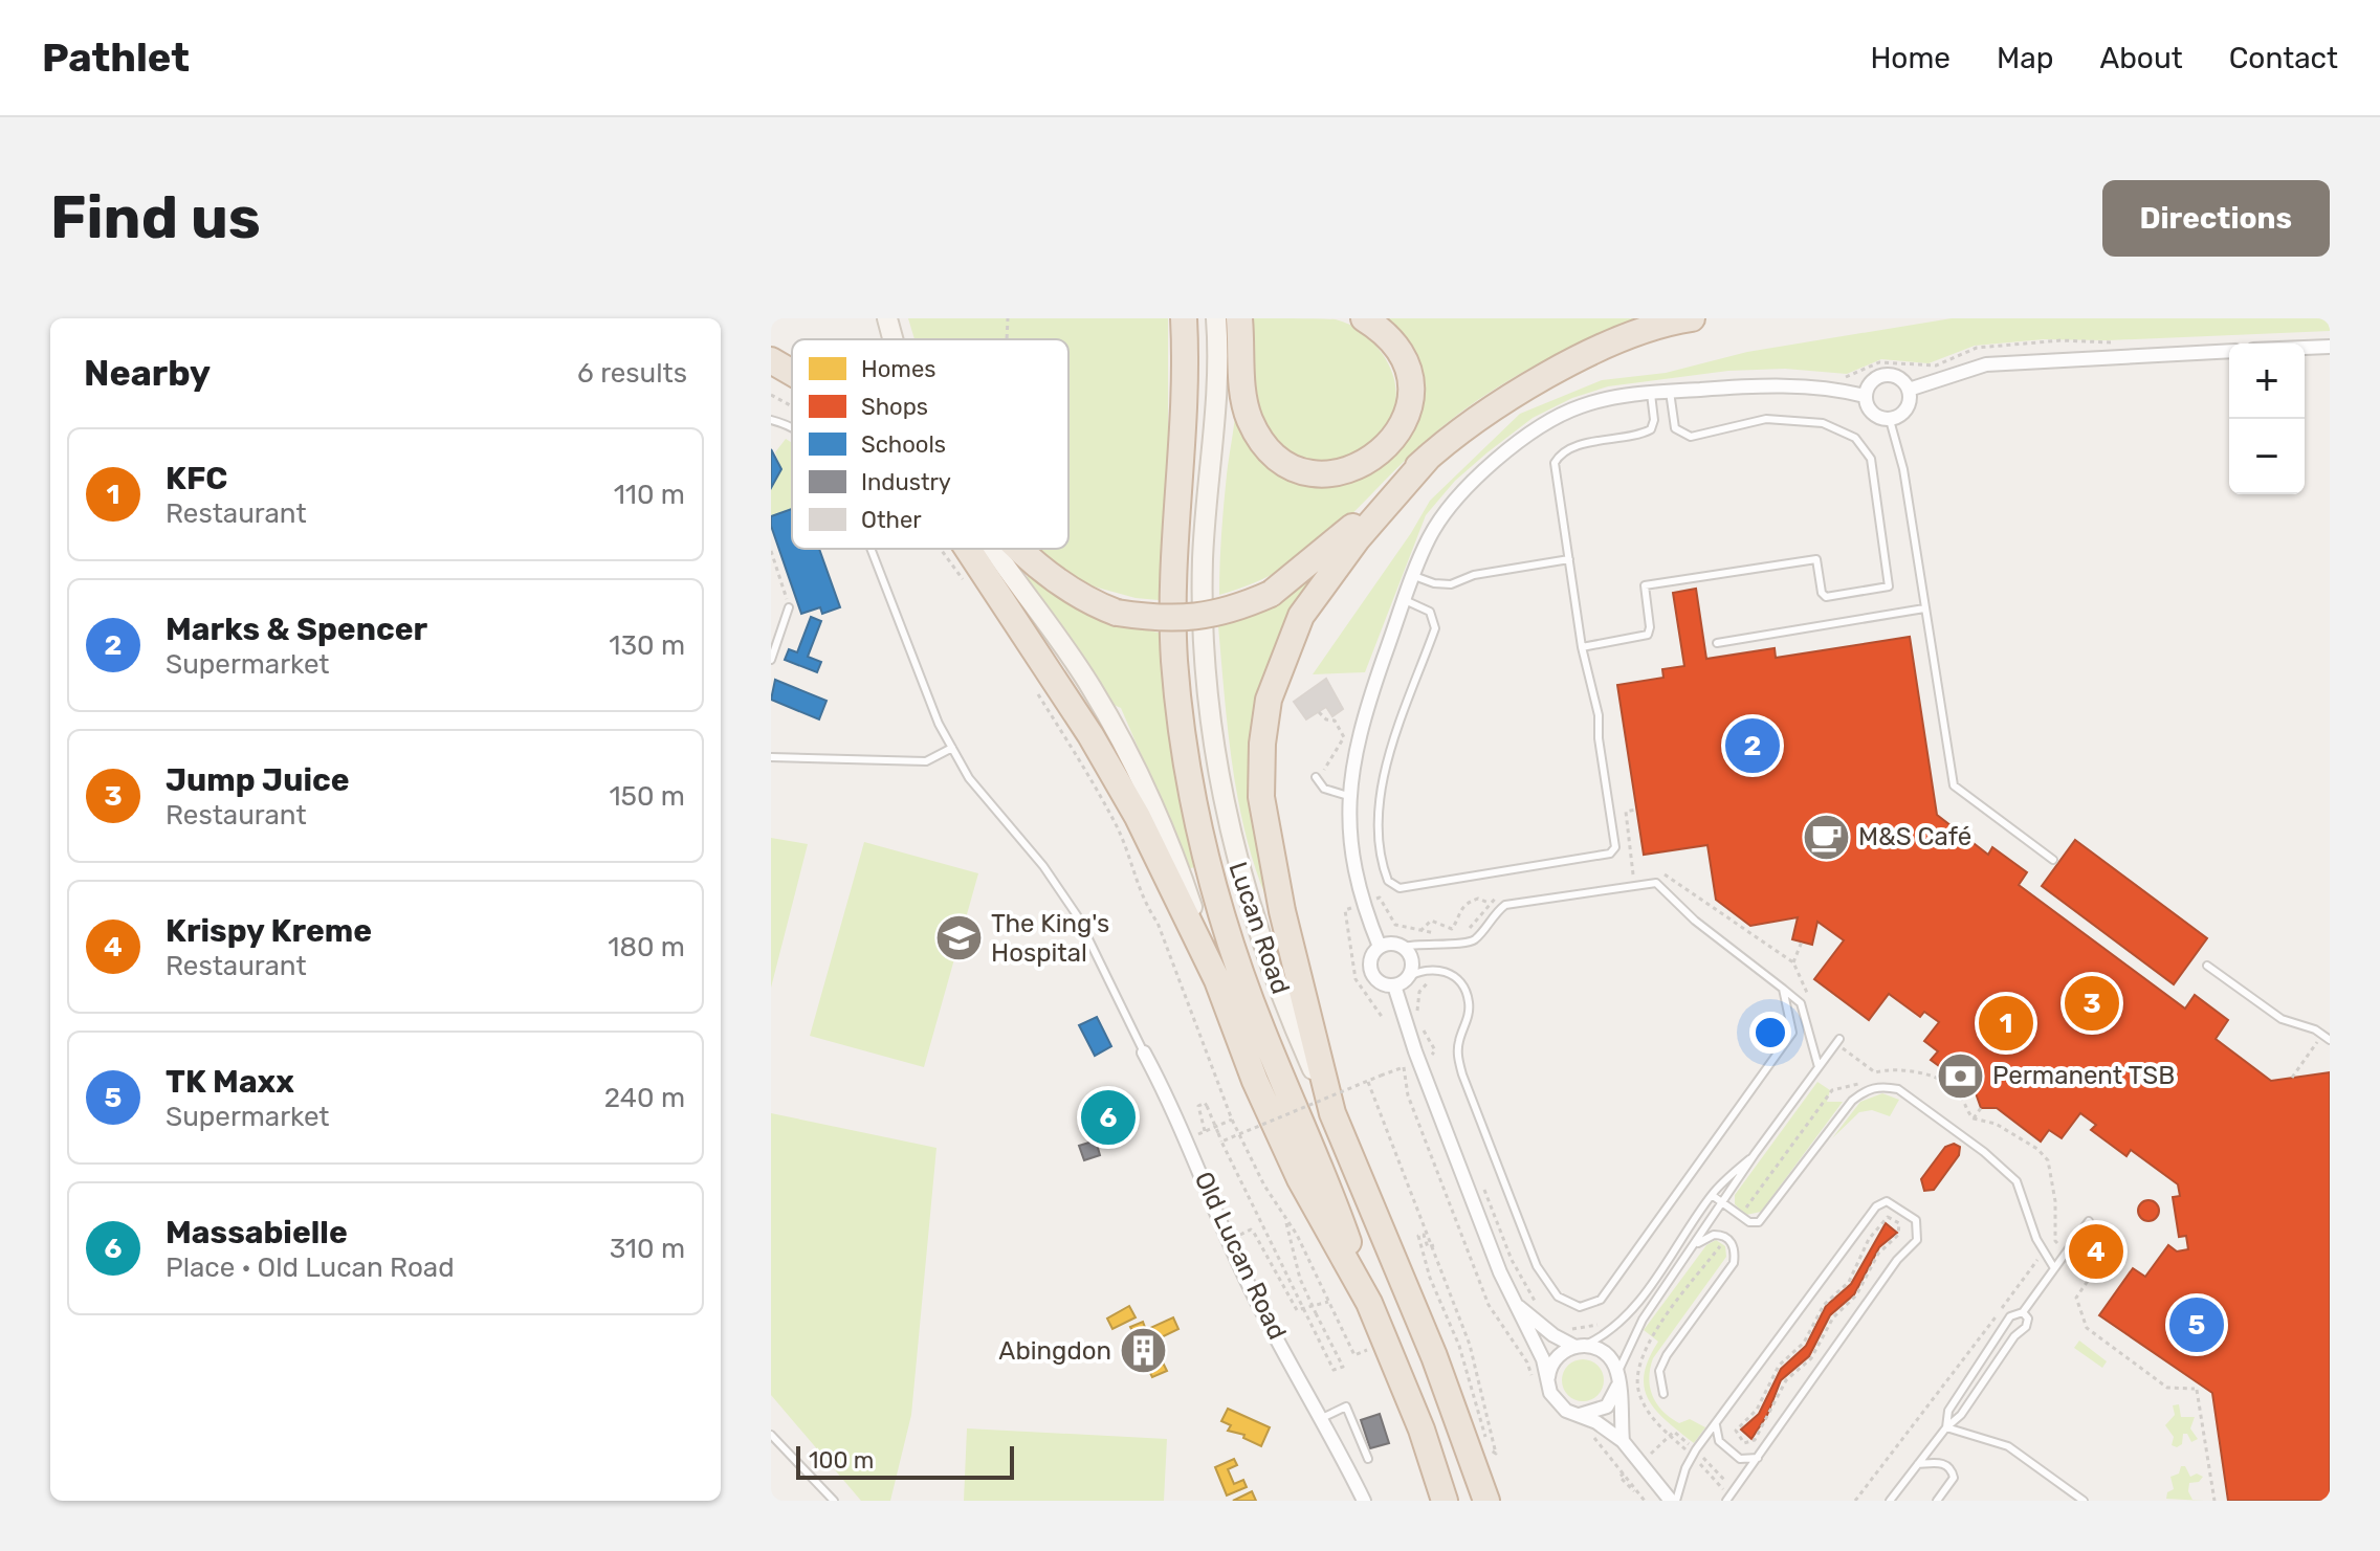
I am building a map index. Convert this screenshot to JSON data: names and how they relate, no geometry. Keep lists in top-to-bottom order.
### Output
{
  "streets": {
    "highway": ["Lucan Road"],
    "street": ["Old Lucan Road"]
  },
  "places": {
    "cafe": ["M&S Café"],
    "school or university": ["The King's Hospital"],
    "bank": ["Permanent TSB"],
    "building": ["Abingdon"]
  },
  "legend": [
    "Homes",
    "Shops",
    "Schools",
    "Industry",
    "Other"
  ],
  "scale_bar": "100 m",
  "page": {
    "header": "Pathlet",
    "nav": [
      "Home",
      "Map",
      "About",
      "Contact"
    ],
    "buttons": "Directions",
    "title": "Find us",
    "heading": ["Nearby", "6 results"],
    "map_buttons": ["+", "−"],
    "list": [
      {
        "mark": "1",
        "name": "KFC",
        "note": "Restaurant",
        "value": "110 m"
      },
      {
        "mark": "2",
        "name": "Marks & Spencer",
        "note": "Supermarket",
        "value": "130 m"
      },
      {
        "mark": "3",
        "name": "Jump Juice",
        "note": "Restaurant",
        "value": "150 m"
      },
      {
        "mark": "4",
        "name": "Krispy Kreme",
        "note": "Restaurant",
        "value": "180 m"
      },
      {
        "mark": "5",
        "name": "TK Maxx",
        "note": "Supermarket",
        "value": "240 m"
      },
      {
        "mark": "6",
        "name": "Massabielle",
        "note": "Place · Old Lucan Road",
        "value": "310 m"
      }
    ],
    "pins": [
      "2",
      "3",
      "1",
      "6",
      "4",
      "5"
    ],
    "scale": "100 m"
  }
}
